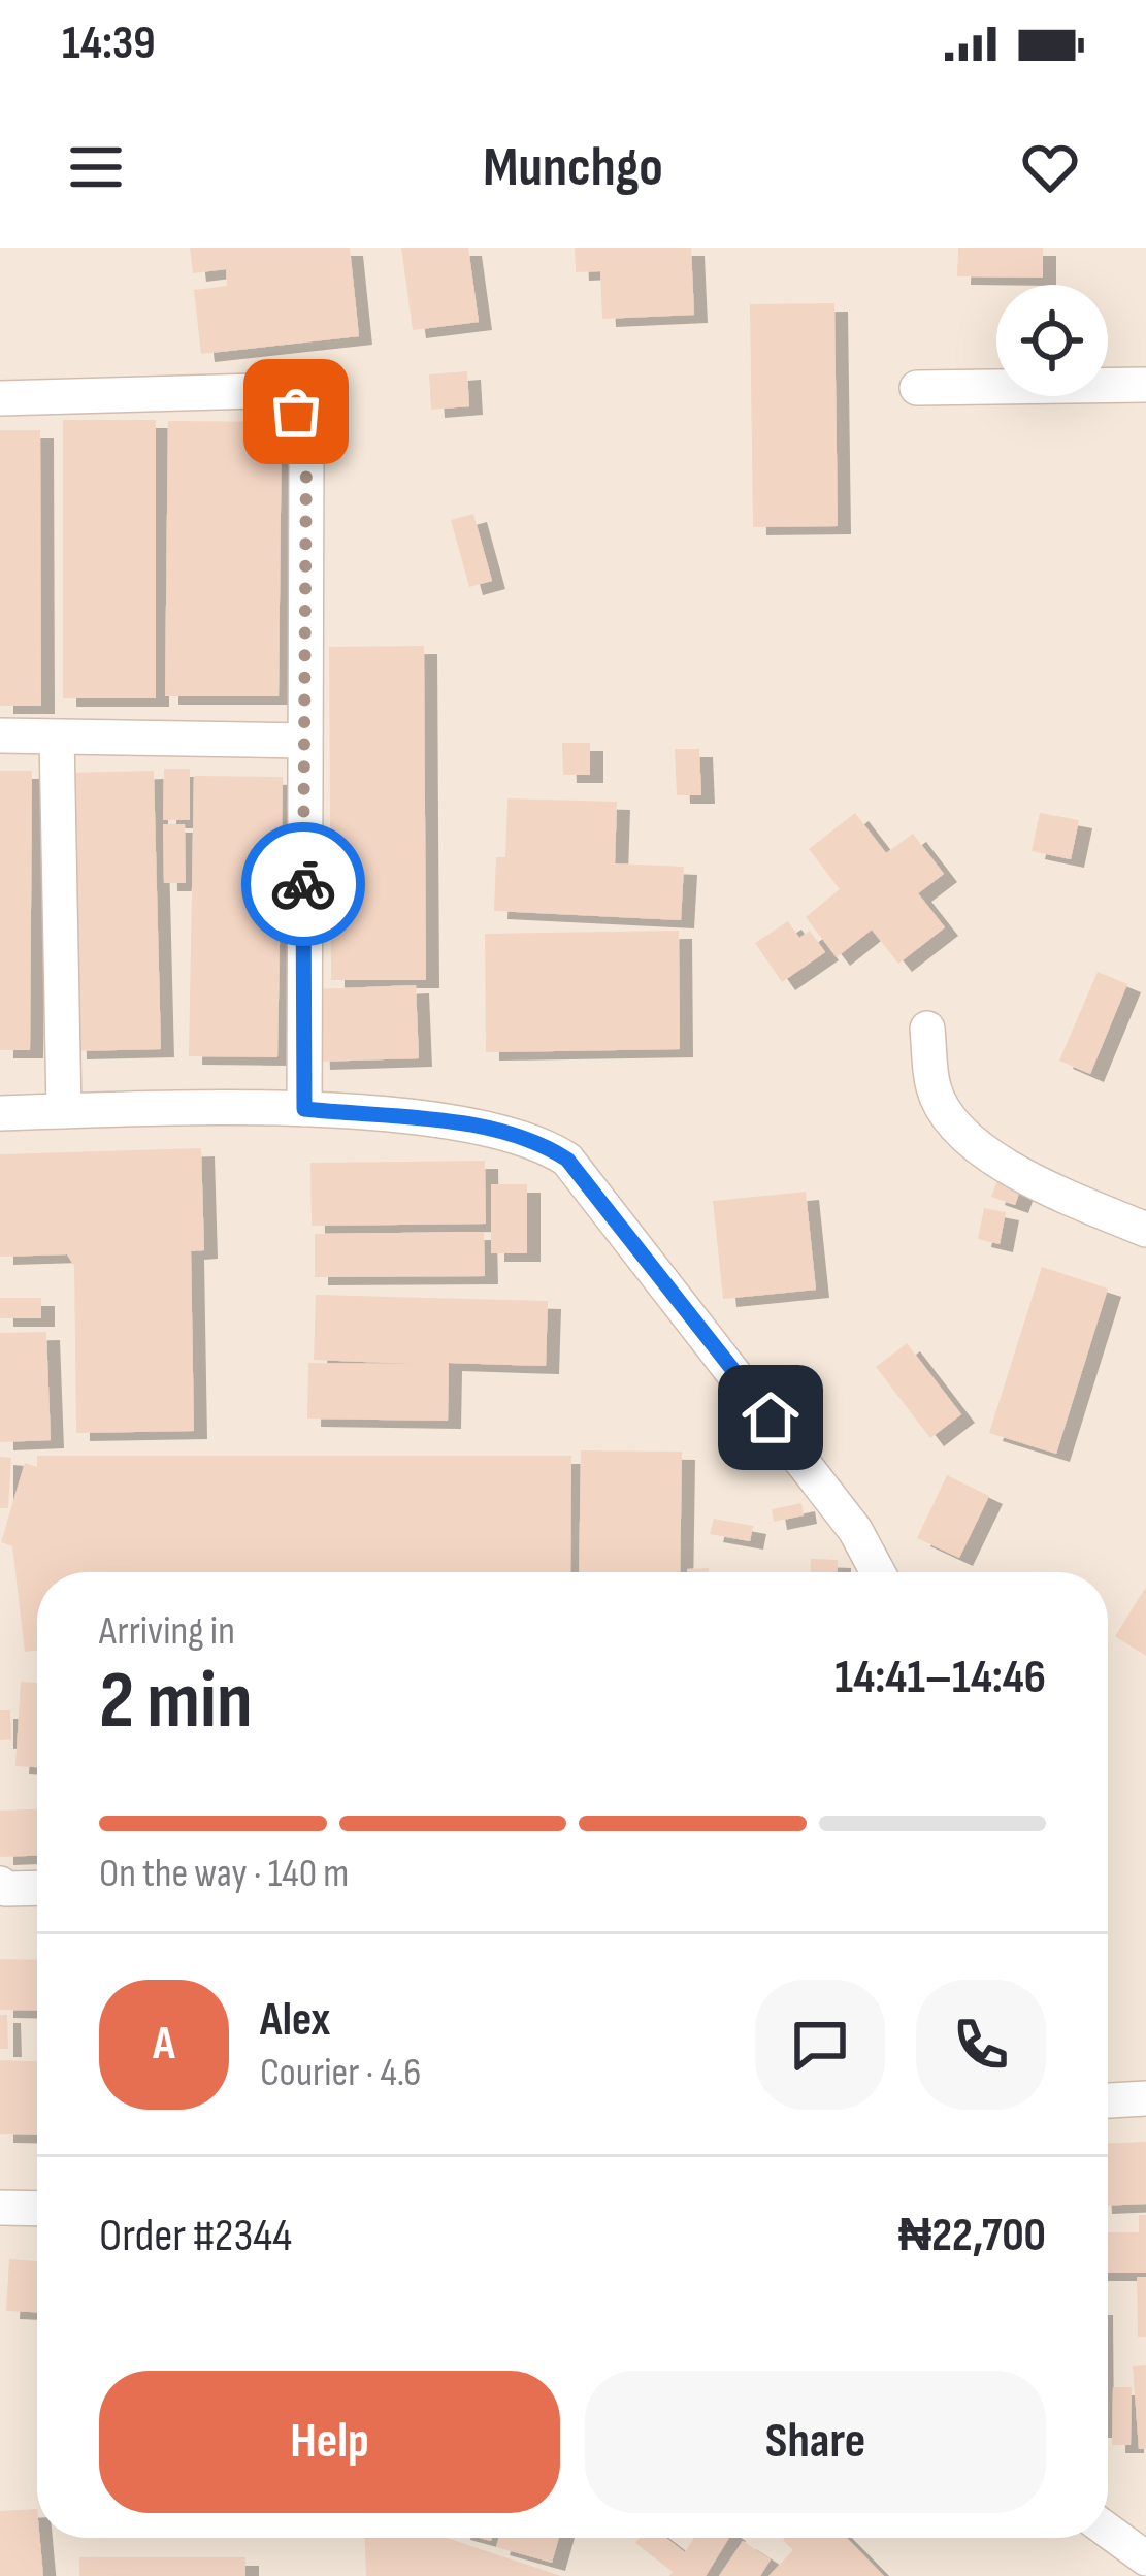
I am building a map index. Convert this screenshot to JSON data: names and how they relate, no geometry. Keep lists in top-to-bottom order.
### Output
{
  "page": {
    "status": "14:39",
    "header": "Munchgo",
    "heading": ["2 min", "Arriving in", "14:41–14:46"],
    "panel": [
      "Alex",
      "Courier · 4.6",
      "Order #2344",
      "₦22,700"
    ],
    "bar": "On the way · 140 m",
    "round": "A",
    "buttons": ["Help", "Share"]
  }
}
